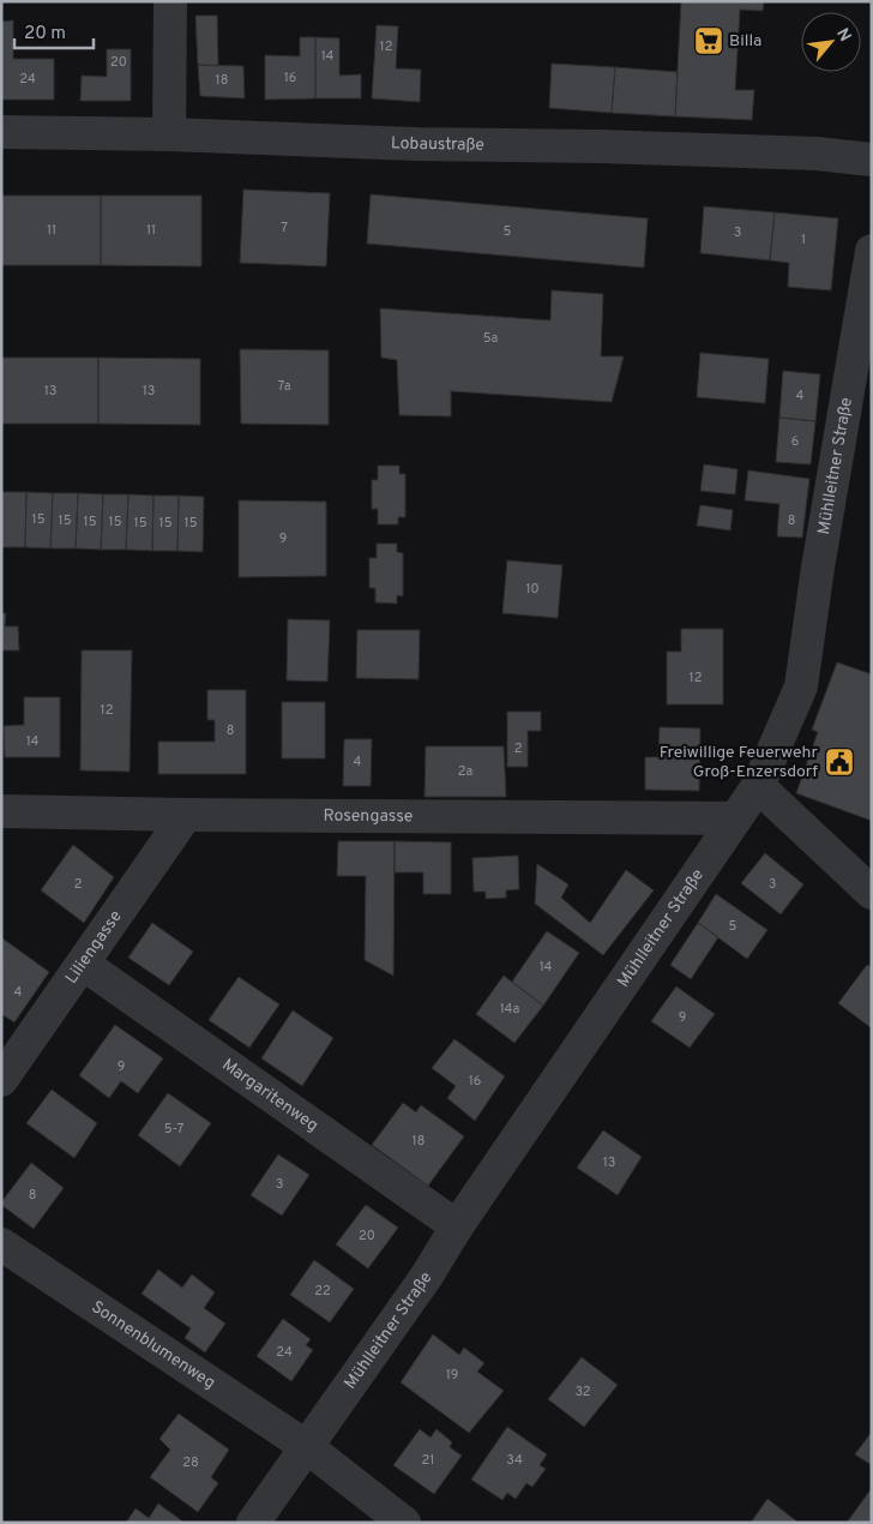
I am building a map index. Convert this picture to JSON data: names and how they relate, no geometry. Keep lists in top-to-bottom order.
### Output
{
  "streets": {
    "street": [
      "Lobaustraße",
      "Mühlleitner Straße",
      "Rosengasse",
      "Liliengasse",
      "Margaritenweg",
      "Sonnenblumenweg"
    ]
  },
  "crossings": [
    ["Mühlleitner Straße", "Rosengasse"],
    ["Mühlleitner Straße", "Margaritenweg"],
    ["Mühlleitner Straße", "Sonnenblumenweg"],
    ["Rosengasse", "Liliengasse"],
    ["Liliengasse", "Margaritenweg"]
  ],
  "places": {
    "supermarket": ["Billa"],
    "public building": ["Freiwillige Feuerwehr Groß-Enzersdorf"]
  },
  "house_numbers": [
    "12",
    "14",
    "20",
    "16",
    "24",
    "18",
    "7",
    "11",
    "11",
    "5",
    "3",
    "1",
    "5a",
    "7a",
    "13",
    "13",
    "4",
    "6",
    "15",
    "15",
    "8",
    "15",
    "15",
    "15",
    "15",
    "15",
    "9",
    "10",
    "12",
    "12",
    "8",
    "14",
    "2",
    "4",
    "2a",
    "2",
    "3",
    "5",
    "14",
    "4",
    "14a",
    "9",
    "9",
    "16",
    "5-7",
    "18",
    "13",
    "3",
    "8",
    "20",
    "22",
    "24",
    "19",
    "32",
    "21",
    "34",
    "28"
  ],
  "scale_bar": "20 m",
  "north": "top right"
}
